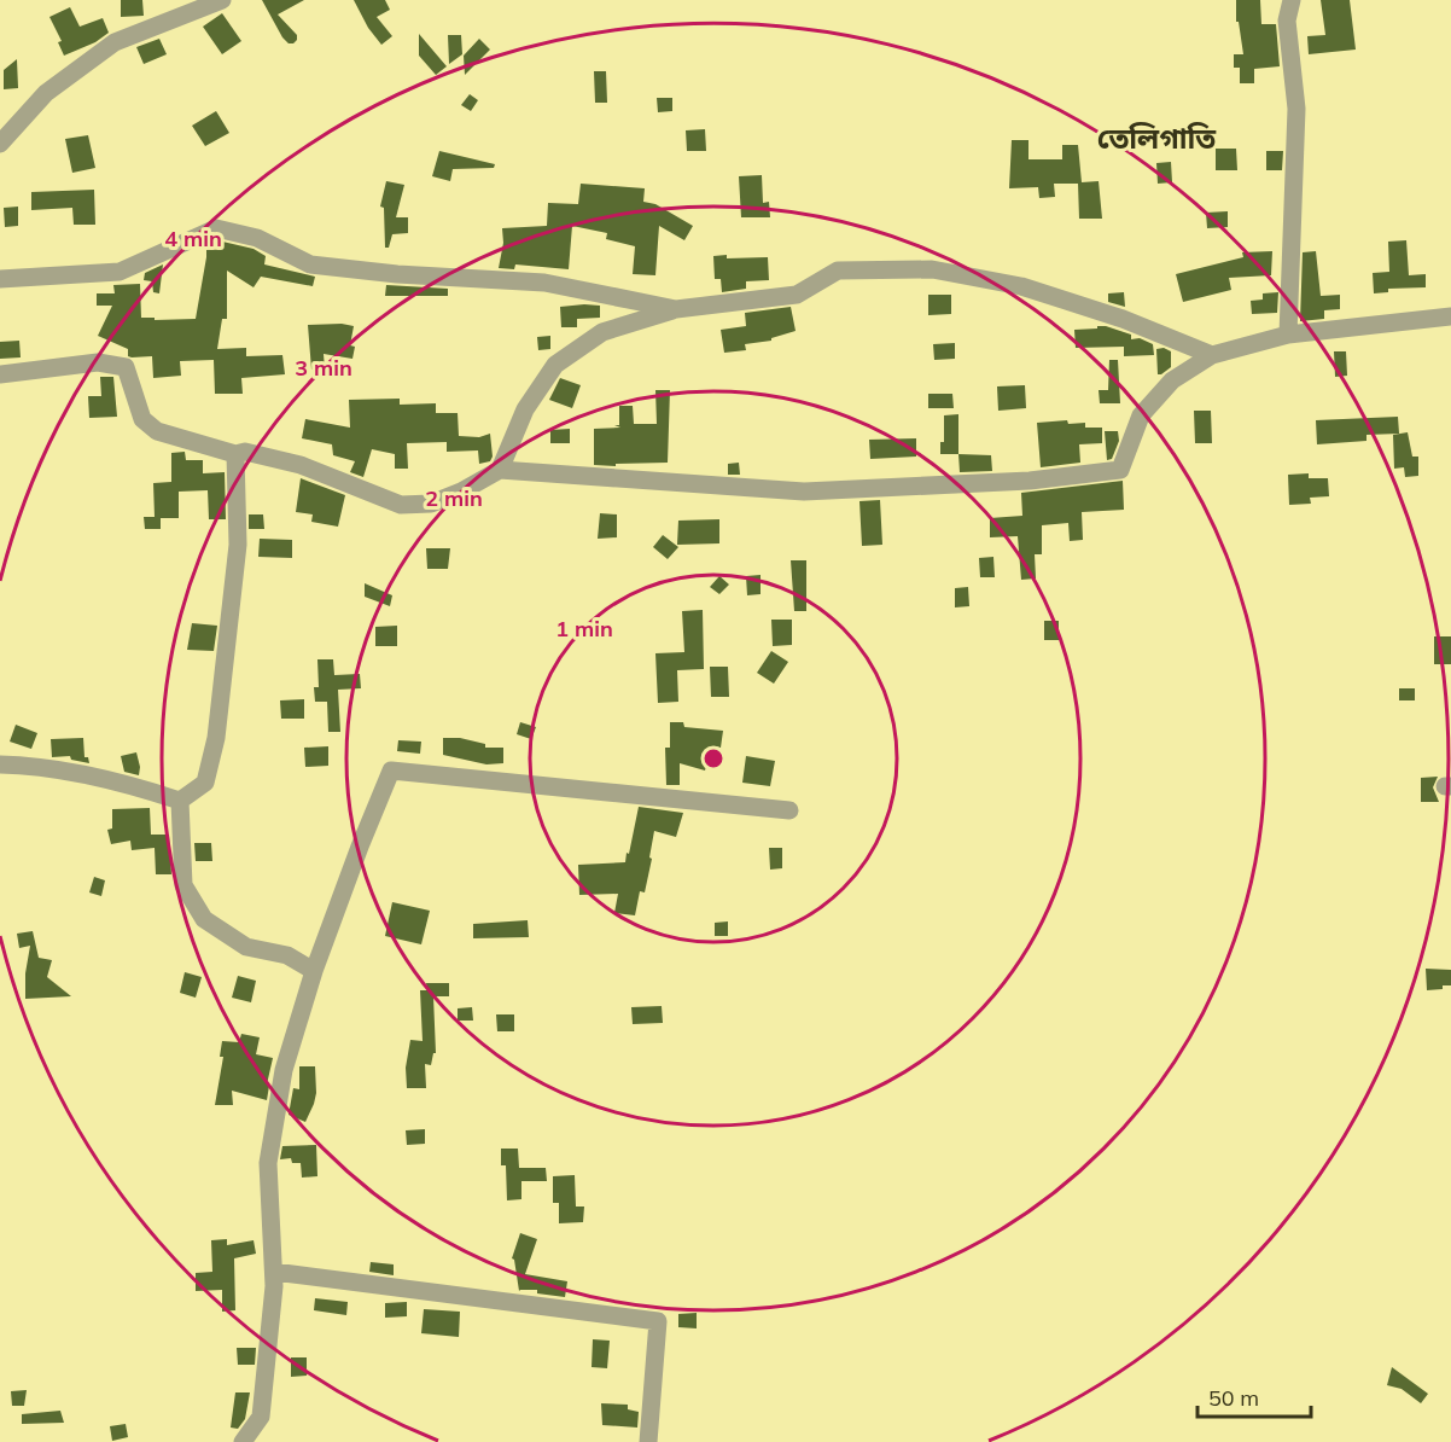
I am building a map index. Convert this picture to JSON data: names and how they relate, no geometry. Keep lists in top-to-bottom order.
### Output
{
  "districts": ["তেলিগাতি"],
  "scale_bar": "50 m",
  "rings": [
    "4 min",
    "3 min",
    "2 min",
    "1 min"
  ]
}
